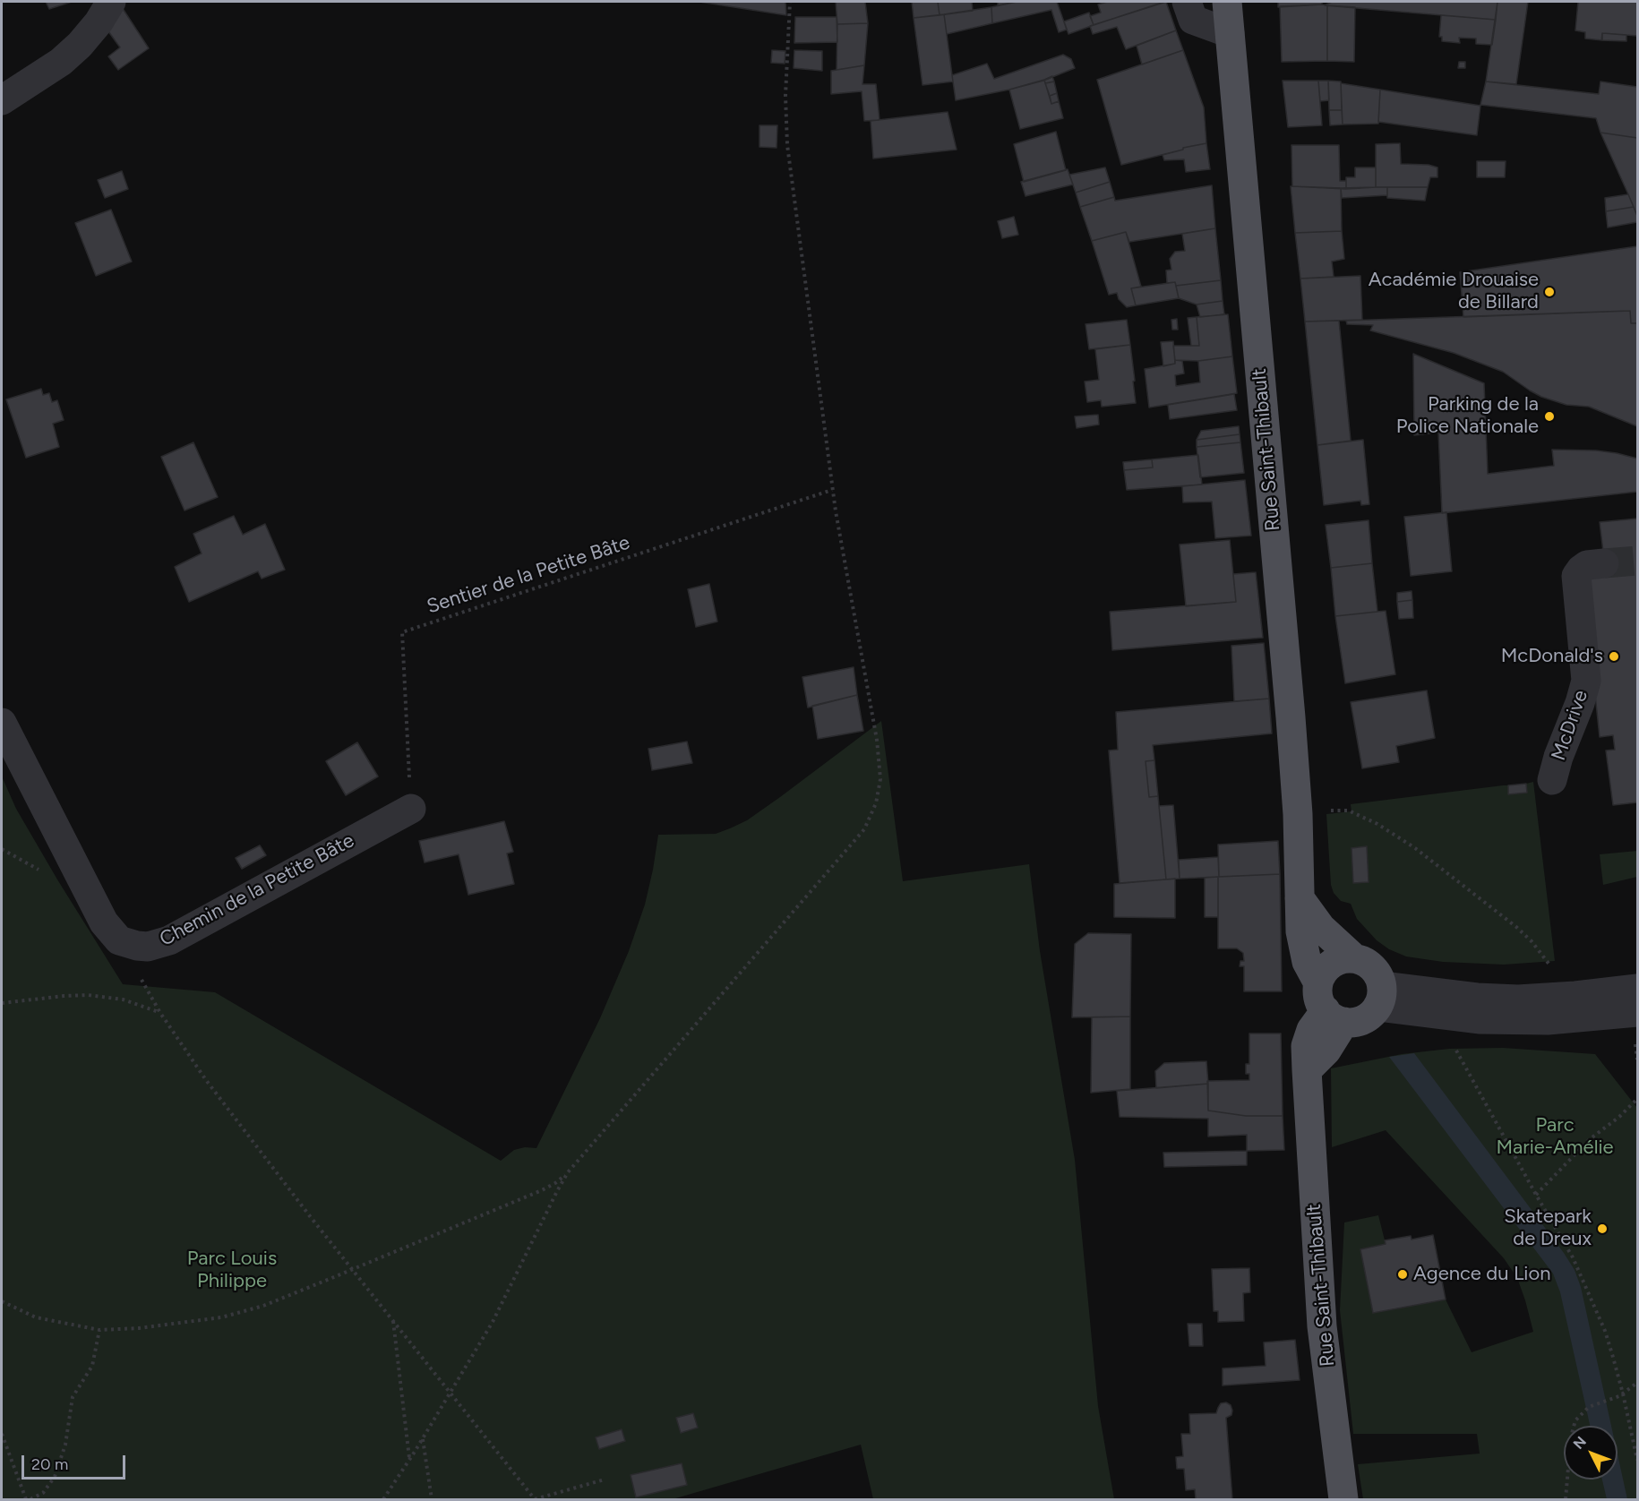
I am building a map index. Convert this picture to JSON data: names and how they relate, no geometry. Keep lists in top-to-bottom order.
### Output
{
  "streets": {
    "main road": ["Rue Saint-Thibault"],
    "street": ["McDrive", "Chemin de la Petite Bâte"],
    "path": ["Sentier de la Petite Bâte"]
  },
  "crossings": [
    ["Sentier de la Petite Bâte", "Chemin de la Petite Bâte"]
  ],
  "parks": ["Parc Marie-Amélie", "Parc Louis Philippe"],
  "places": [
    "Académie Drouaise de Billard",
    "Parking de la Police Nationale",
    "McDonald's",
    "Skatepark de Dreux",
    "Agence du Lion"
  ],
  "scale_bar": "20 m",
  "north": "top left"
}
